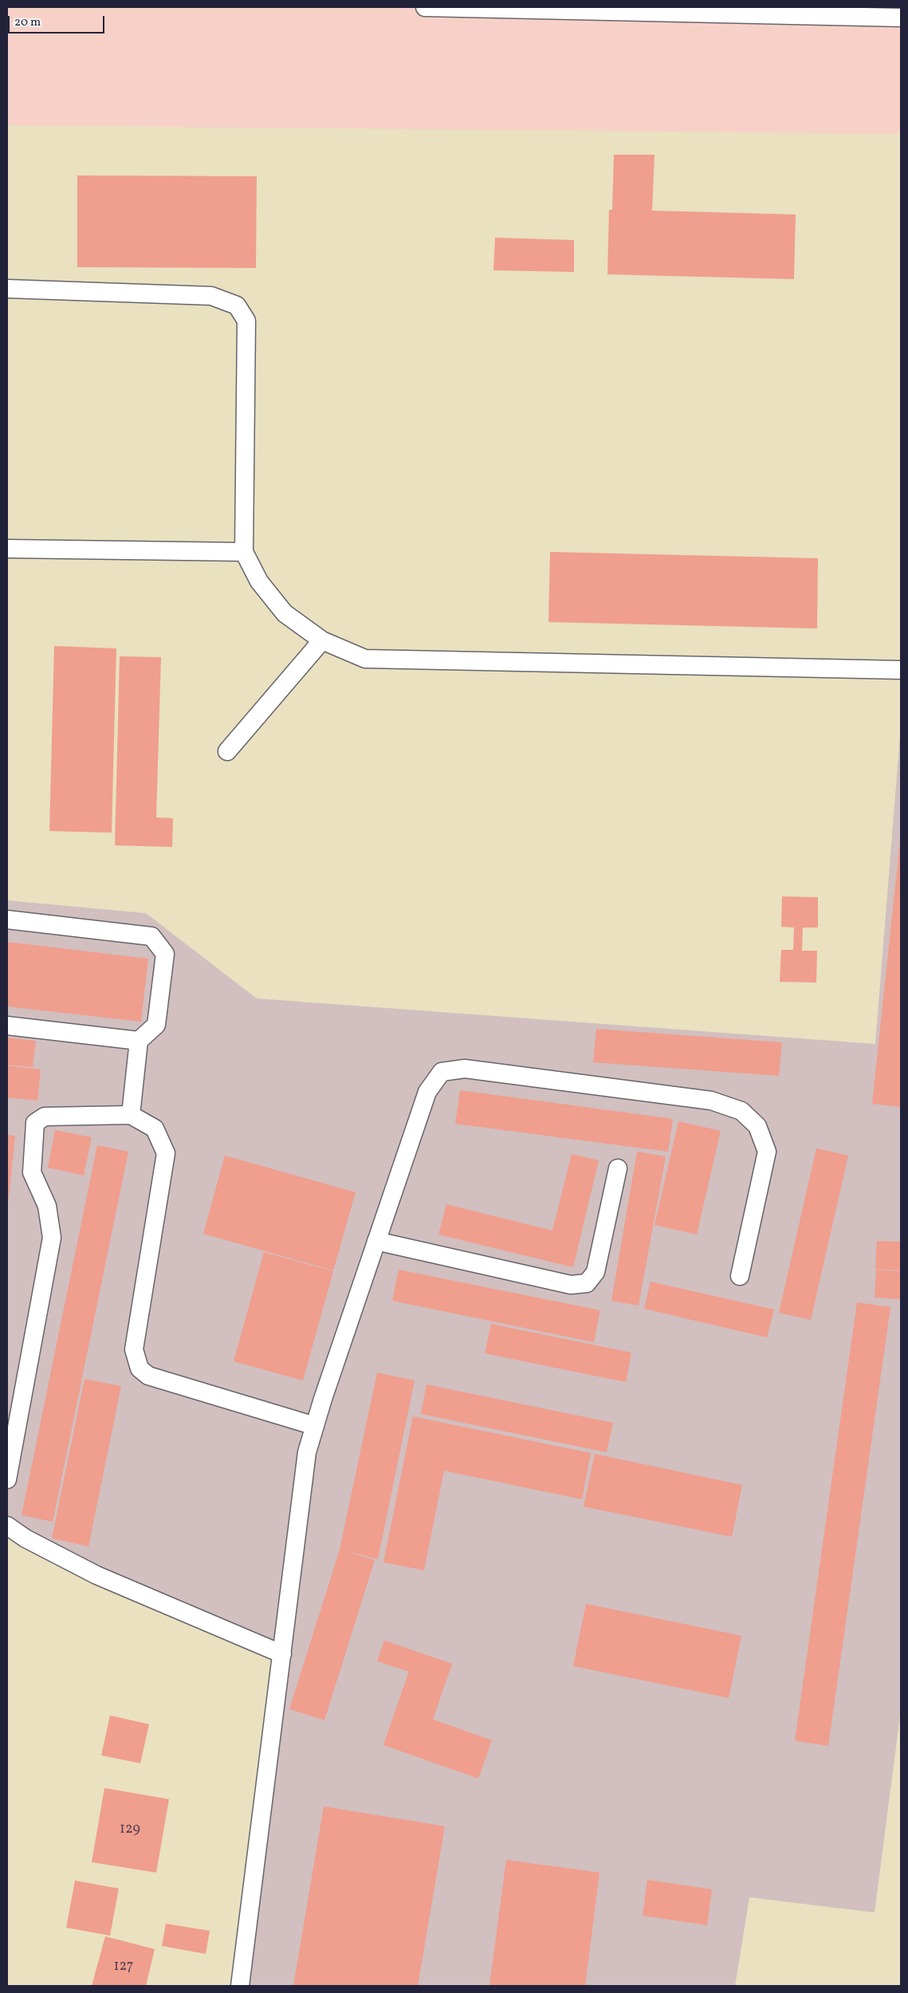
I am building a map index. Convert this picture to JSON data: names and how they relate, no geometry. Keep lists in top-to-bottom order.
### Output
{
  "house_numbers": ["129", "127"],
  "scale_bar": "20 m"
}
